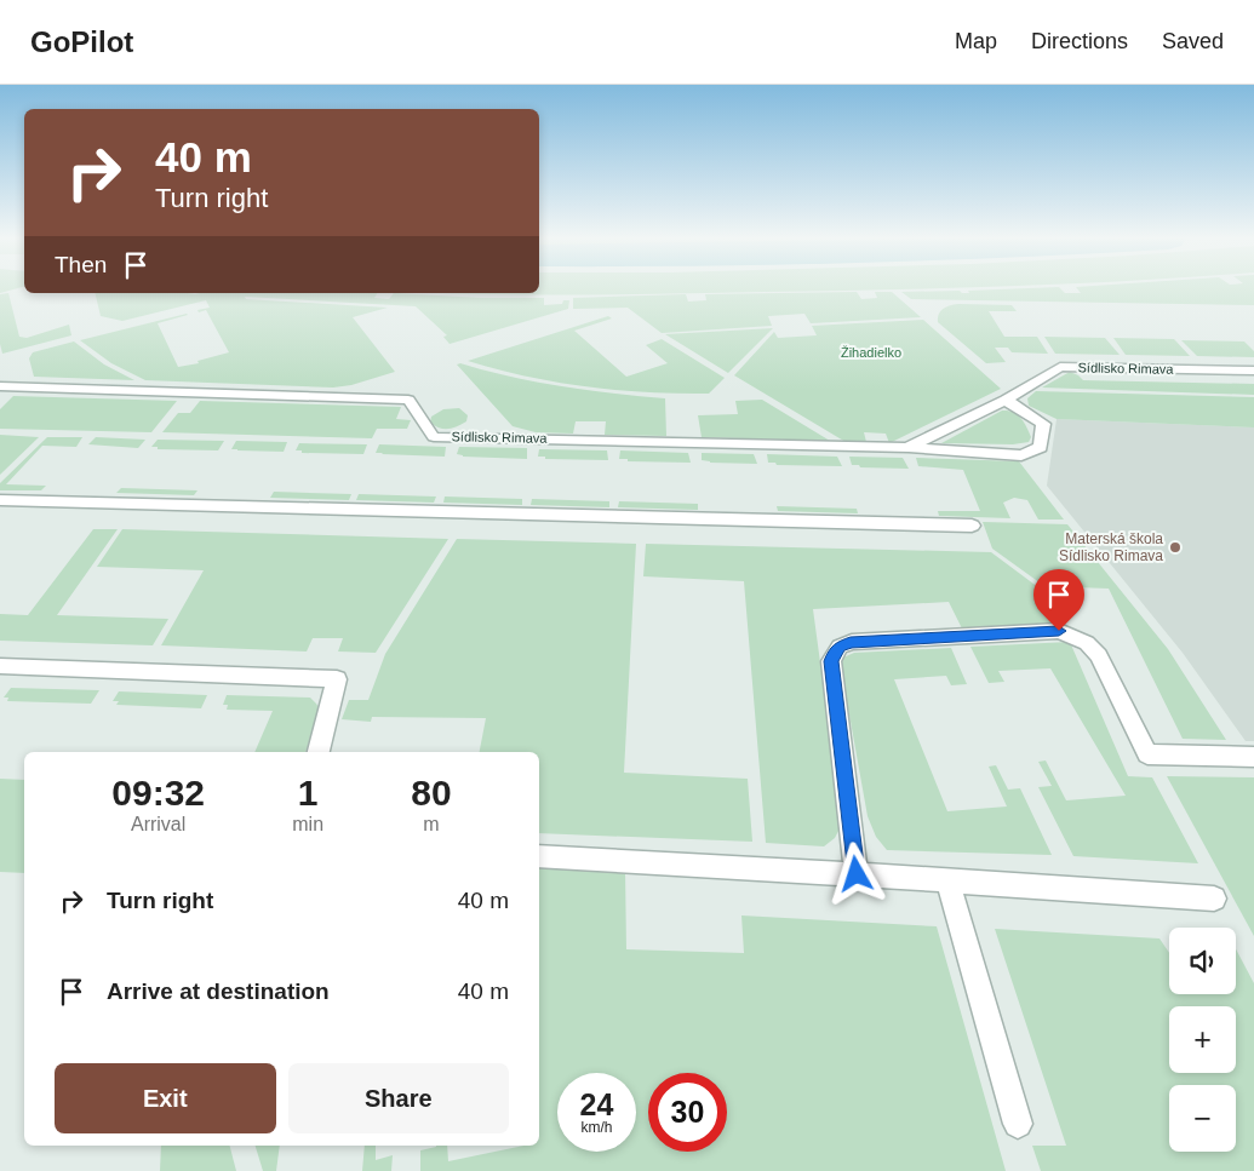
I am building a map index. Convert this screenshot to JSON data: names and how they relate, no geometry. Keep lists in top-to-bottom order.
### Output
{
  "streets": {
    "street": ["Sídlisko Rimava"]
  },
  "parks": ["Žihadielko"],
  "places": ["Materská škola Sídlisko Rimava"],
  "page": {
    "header": "GoPilot",
    "nav": ["Map", "Directions", "Saved"],
    "turn": ["40 m", "Turn right"],
    "then": "Then",
    "eta": [
      "09:32",
      "Arrival",
      "1",
      "min",
      "80",
      "m"
    ],
    "list": [
      {
        "name": "Turn right",
        "value": "40 m"
      },
      {
        "name": "Arrive at destination",
        "value": "40 m"
      }
    ],
    "map_buttons": ["+", "−"],
    "buttons": ["Exit", "Share"],
    "speed": "24 km/h",
    "limit": "30"
  }
}
